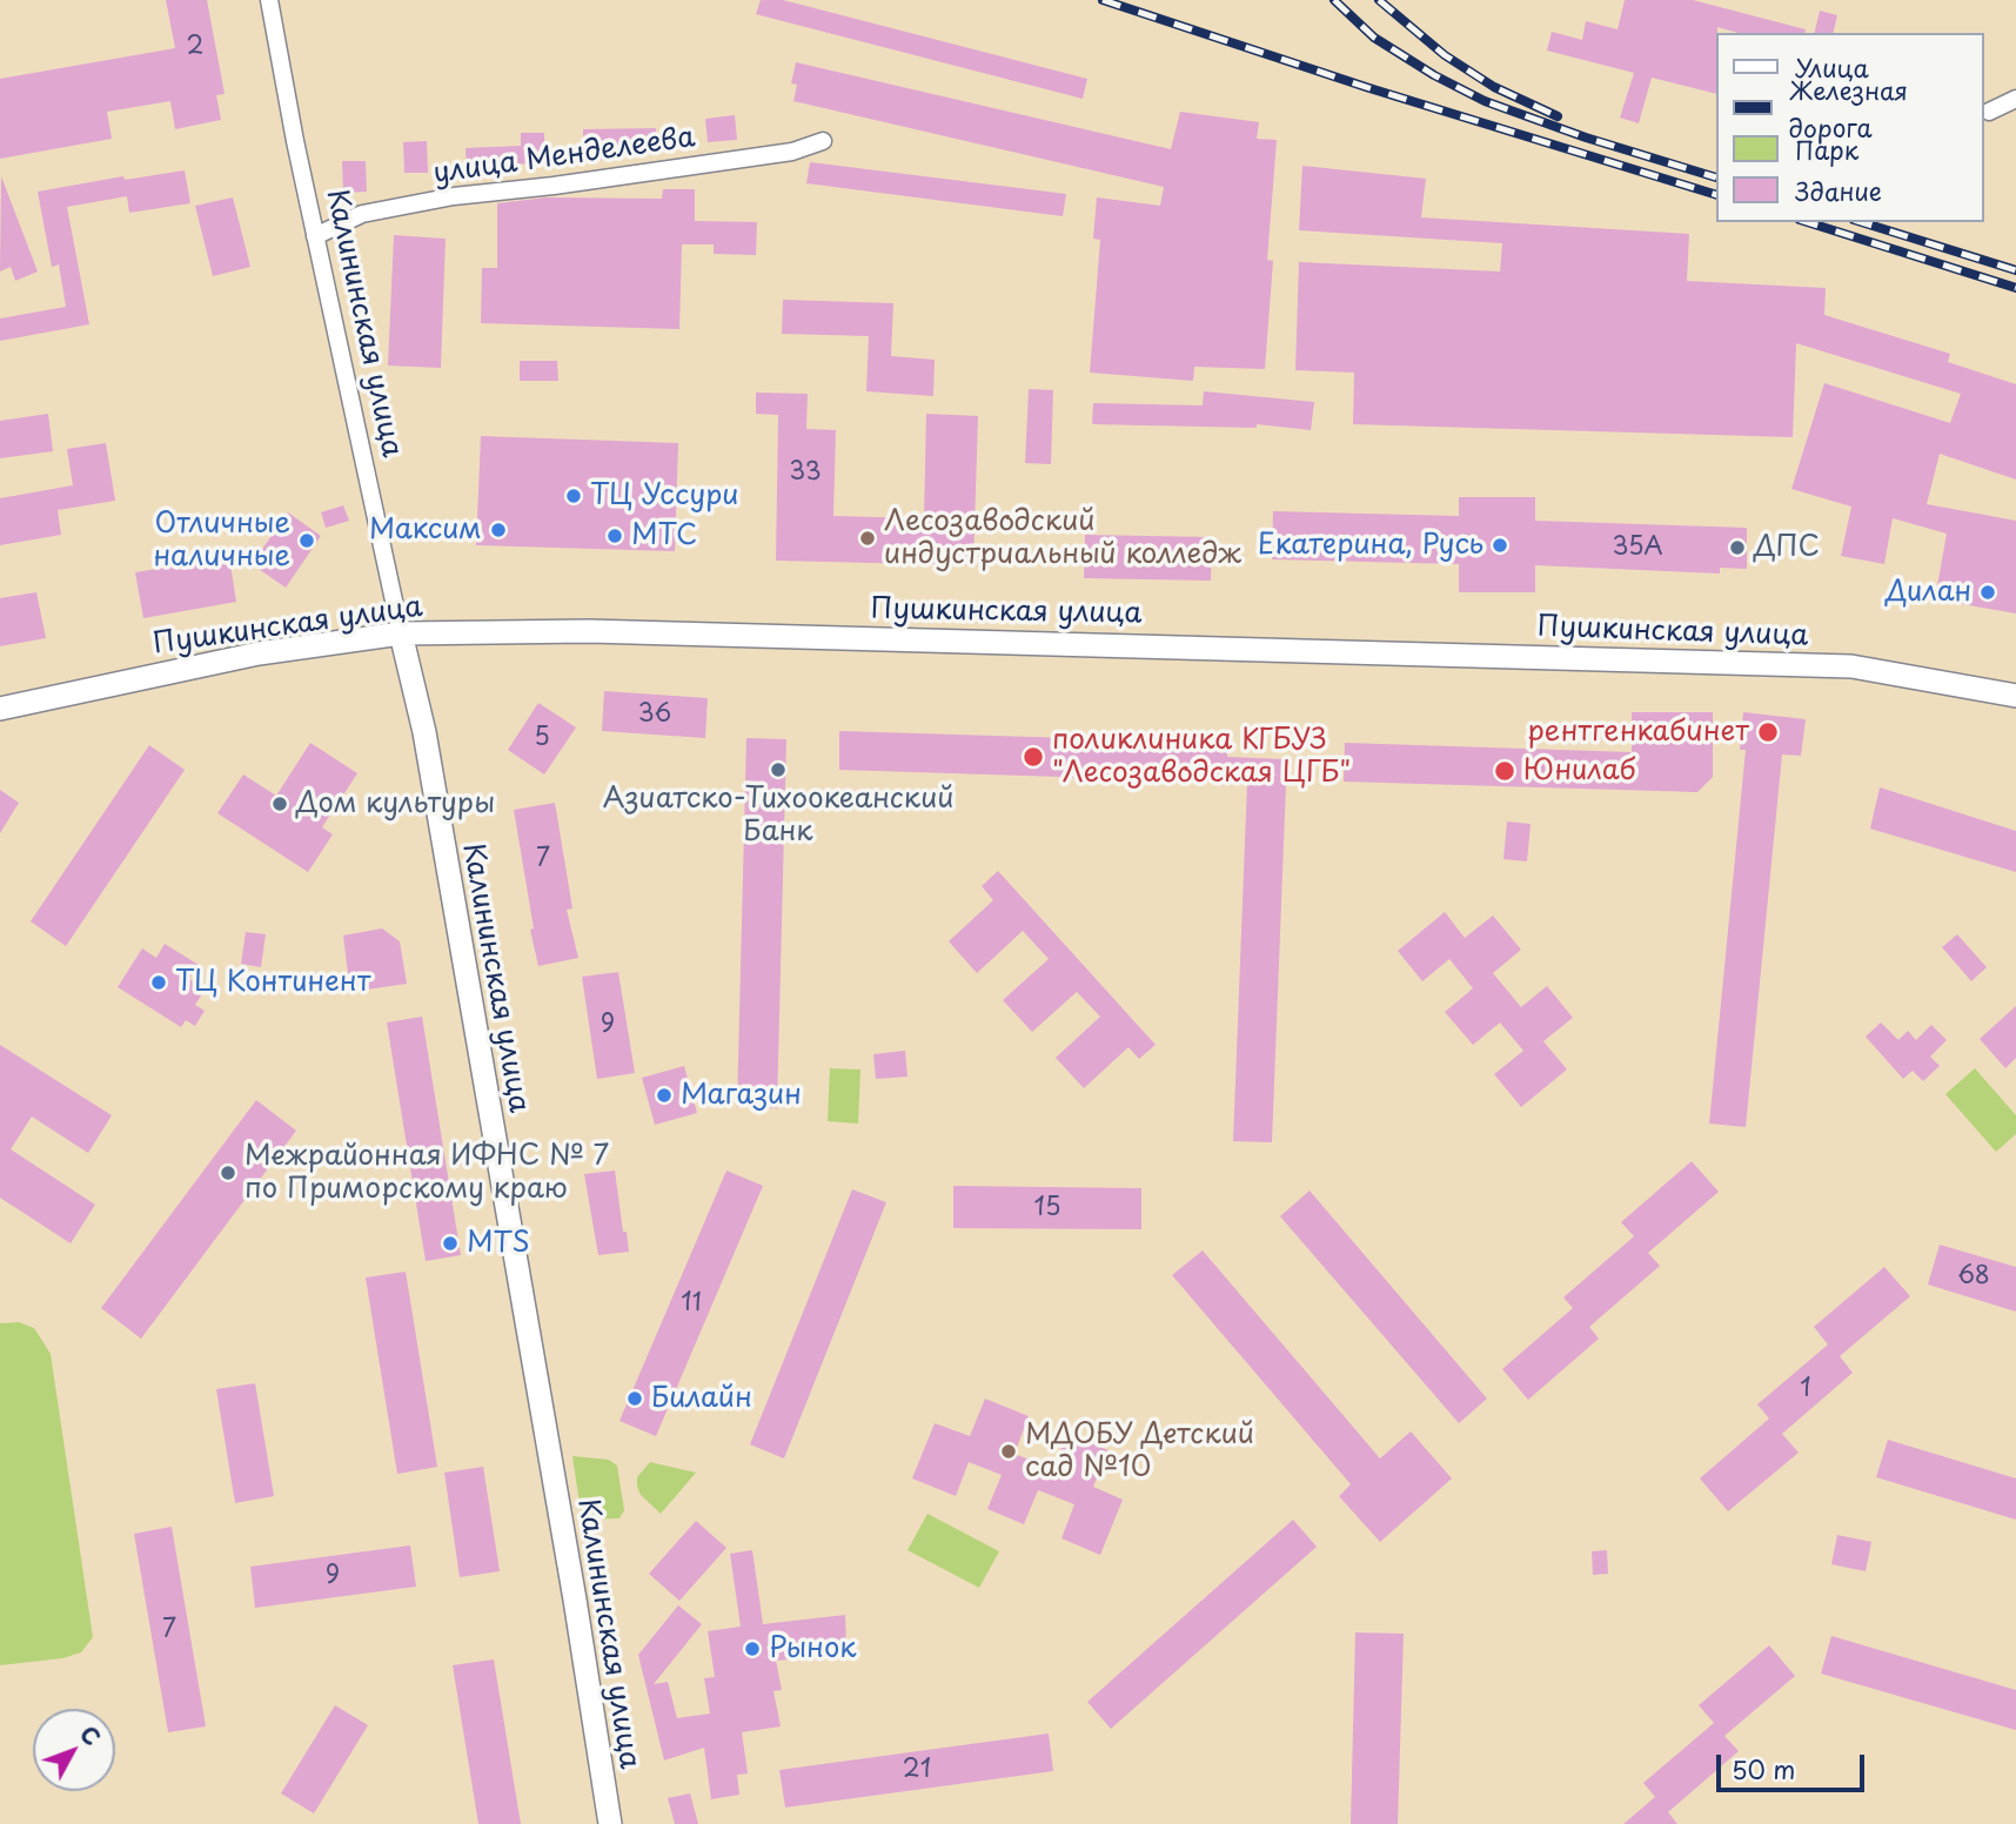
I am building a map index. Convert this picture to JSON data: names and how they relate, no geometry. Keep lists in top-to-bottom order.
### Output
{
  "streets": {
    "main road": ["Калининская улица", "Пушкинская улица"],
    "street": ["улица Менделеева"]
  },
  "crossings": [
    ["улица Менделеева", "Калининская улица"],
    ["Калининская улица", "Пушкинская улица"]
  ],
  "places": [
    "ТЦ Уссури",
    "Максим",
    "МТС",
    "Лесозаводский индустриальный колледж",
    "Отличные наличные",
    "Екатерина, Русь",
    "ДПС",
    "Дилан",
    "рентгенкабинет",
    "поликлиника КГБУЗ \"Лесозаводская ЦГБ\"",
    "Азиатско-Тихоокеанский Банк",
    "Юнилаб",
    "Дом культуры",
    "ТЦ Континент",
    "Магазин",
    "Межрайонная ИФНС № 7 по Приморскому краю",
    "MTS",
    "Билайн",
    "МДОБУ Детский сад №10",
    "Рынок"
  ],
  "house_numbers": [
    "2",
    "33",
    "35А",
    "36",
    "5",
    "7",
    "9",
    "15",
    "68",
    "11",
    "1",
    "9",
    "7",
    "21"
  ],
  "legend": [
    "Улица",
    "Железная дорога",
    "Парк",
    "Здание"
  ],
  "scale_bar": "50 m",
  "north": "top right"
}
